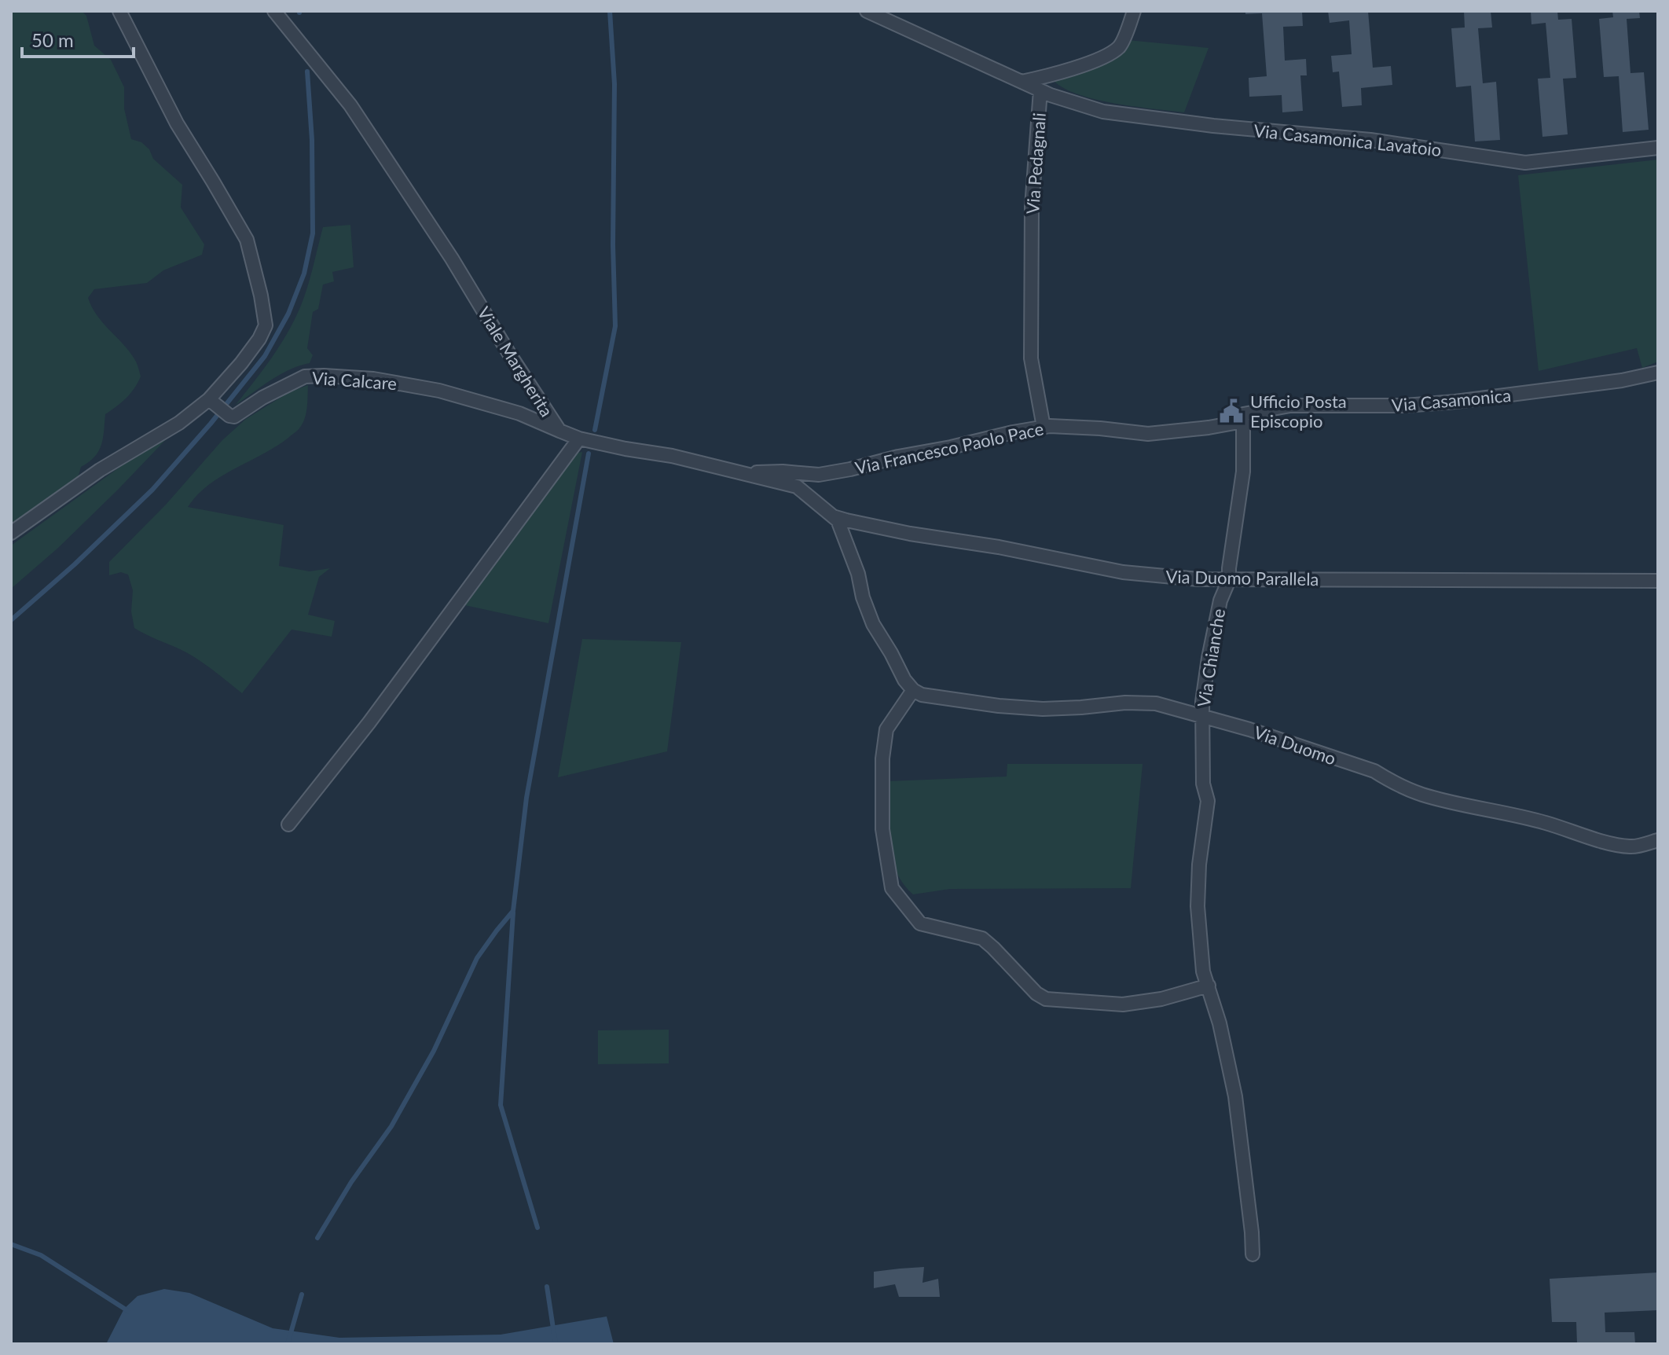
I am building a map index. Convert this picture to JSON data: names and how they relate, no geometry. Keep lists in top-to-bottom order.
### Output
{
  "streets": {
    "street": [
      "Via Casamonica Lavatoio",
      "Via Pedagnali",
      "Viale Margherita",
      "Via Calcare",
      "Via Casamonica",
      "Via Francesco Paolo Pace",
      "Via Duomo Parallela",
      "Via Chianche",
      "Via Duomo"
    ]
  },
  "crossings": [
    ["Via Casamonica Lavatoio", "Via Pedagnali"],
    ["Via Pedagnali", "Via Francesco Paolo Pace"],
    ["Viale Margherita", "Via Calcare"],
    ["Viale Margherita", "Via Francesco Paolo Pace"],
    ["Viale Margherita", "Via Duomo Parallela"],
    ["Viale Margherita", "Via Duomo"],
    ["Via Casamonica", "Via Francesco Paolo Pace"],
    ["Via Casamonica", "Via Chianche"],
    ["Via Francesco Paolo Pace", "Via Chianche"],
    ["Via Duomo Parallela", "Via Chianche"],
    ["Via Chianche", "Via Duomo"]
  ],
  "places": {
    "public building": ["Ufficio Posta Episcopio"]
  },
  "scale_bar": "50 m"
}
